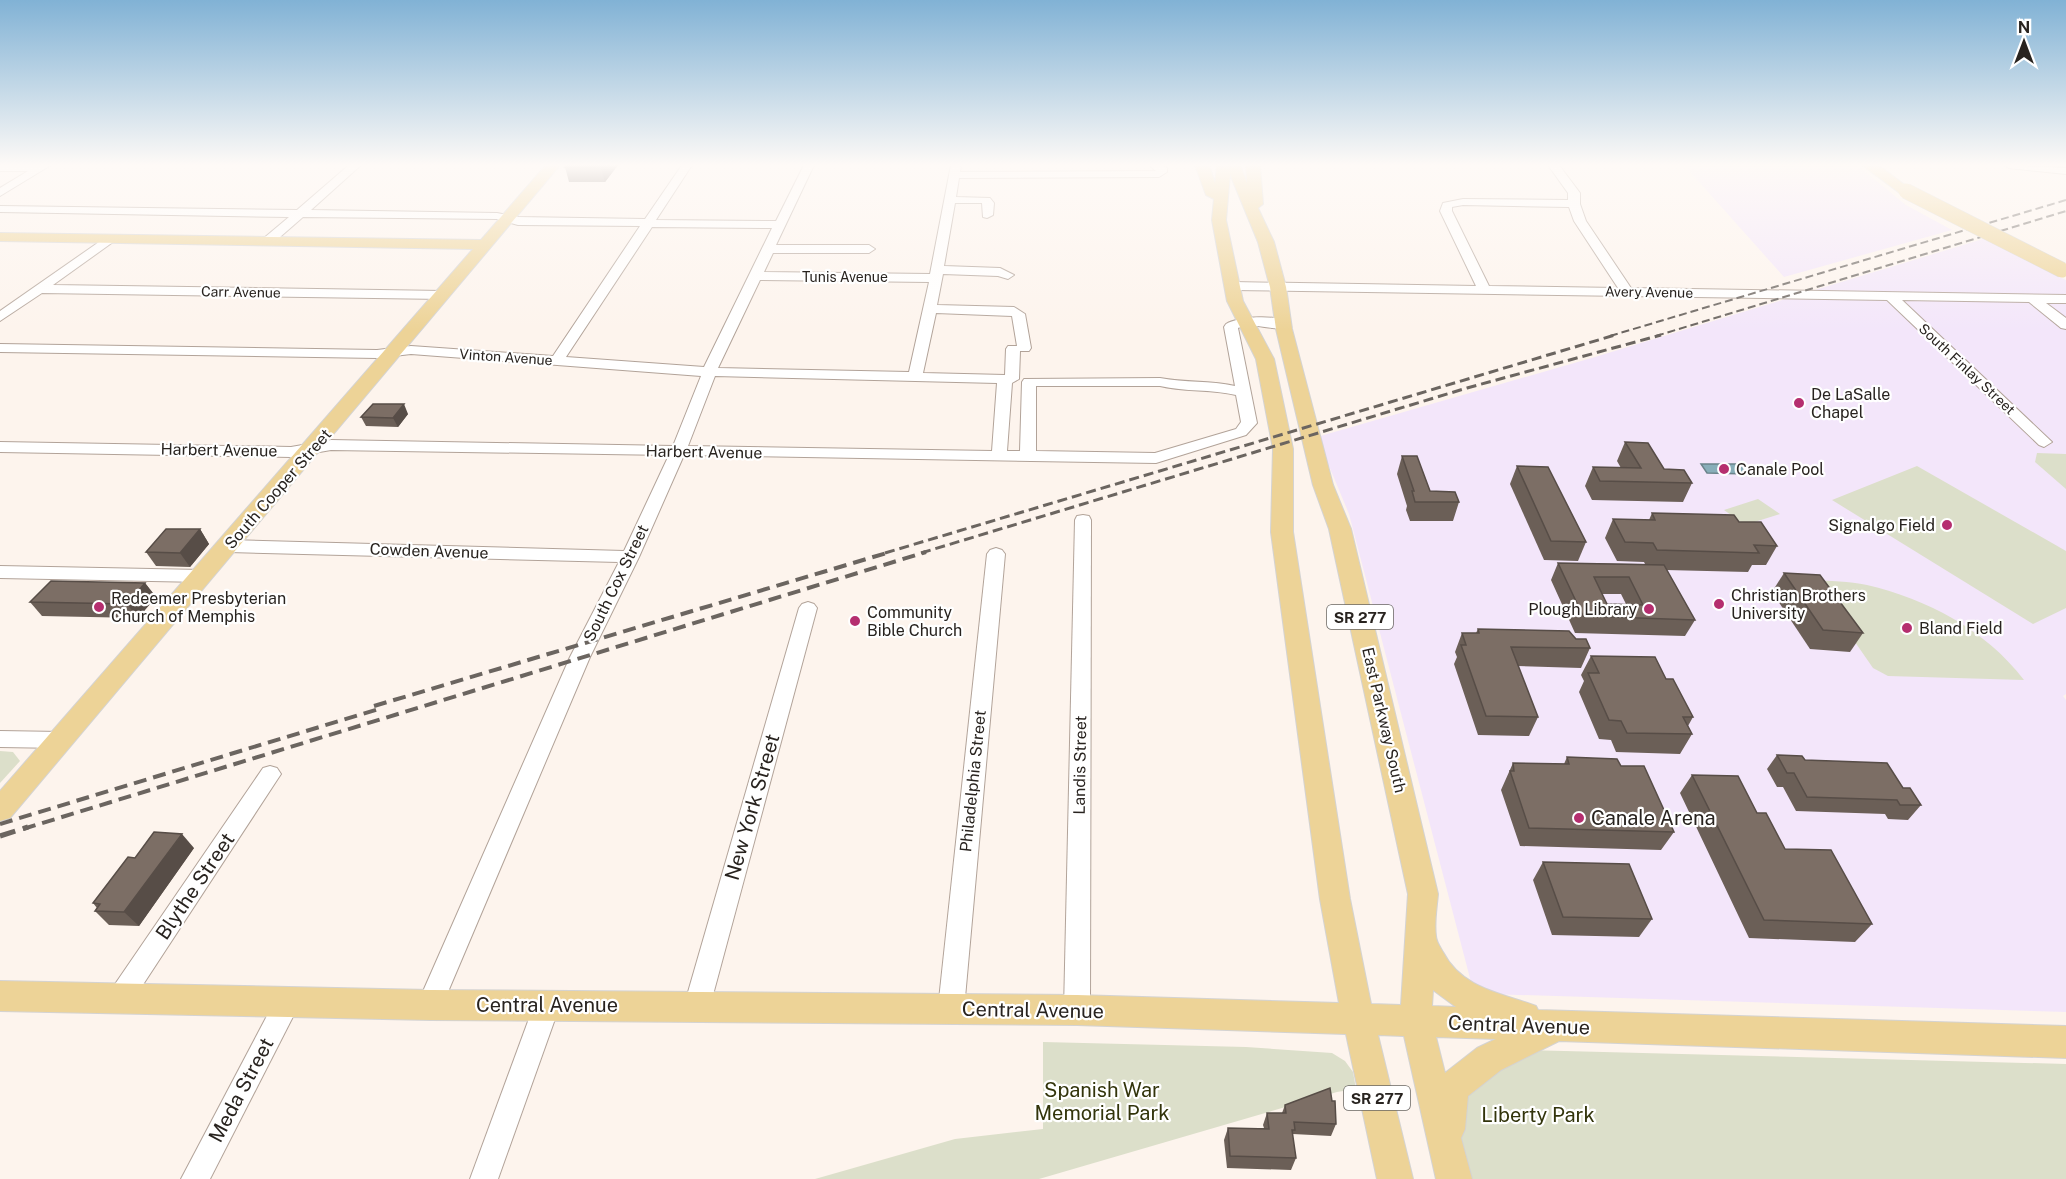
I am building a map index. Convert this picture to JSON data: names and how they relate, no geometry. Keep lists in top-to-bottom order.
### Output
{
  "streets": {
    "main road": [
      "South Cooper Street",
      "SR 277",
      "East Parkway South",
      "Central Avenue"
    ],
    "street": [
      "Tunis Avenue",
      "Carr Avenue",
      "Avery Avenue",
      "Vinton Avenue",
      "South Finlay Street",
      "Harbert Avenue",
      "Cowden Avenue",
      "South Cox Street",
      "Landis Street",
      "Philadelphia Street",
      "New York Street",
      "Blythe Street",
      "Meda Street"
    ]
  },
  "crossings": [
    ["Tunis Avenue", "South Cox Street"],
    ["Carr Avenue", "South Cooper Street"],
    ["Avery Avenue", "South Finlay Street"],
    ["Avery Avenue", "SR 277"],
    ["Avery Avenue", "East Parkway South"],
    ["Vinton Avenue", "South Cooper Street"],
    ["Vinton Avenue", "South Cox Street"],
    ["Harbert Avenue", "South Cooper Street"],
    ["Harbert Avenue", "South Cox Street"],
    ["Harbert Avenue", "SR 277"],
    ["South Cooper Street", "Cowden Avenue"],
    ["Cowden Avenue", "South Cox Street"],
    ["South Cox Street", "Central Avenue"],
    ["SR 277", "Central Avenue"],
    ["East Parkway South", "Central Avenue"],
    ["Landis Street", "Central Avenue"],
    ["Philadelphia Street", "Central Avenue"],
    ["New York Street", "Central Avenue"],
    ["Blythe Street", "Central Avenue"],
    ["Central Avenue", "Meda Street"]
  ],
  "parks": ["Spanish War Memorial Park", "Liberty Park"],
  "places": [
    "De LaSalle Chapel",
    "Canale Pool",
    "Signalgo Field",
    "Christian Brothers University",
    "Redeemer Presbyterian Church of Memphis",
    "Plough Library",
    "Community Bible Church",
    "Bland Field",
    "Canale Arena"
  ],
  "north": "top"
}
